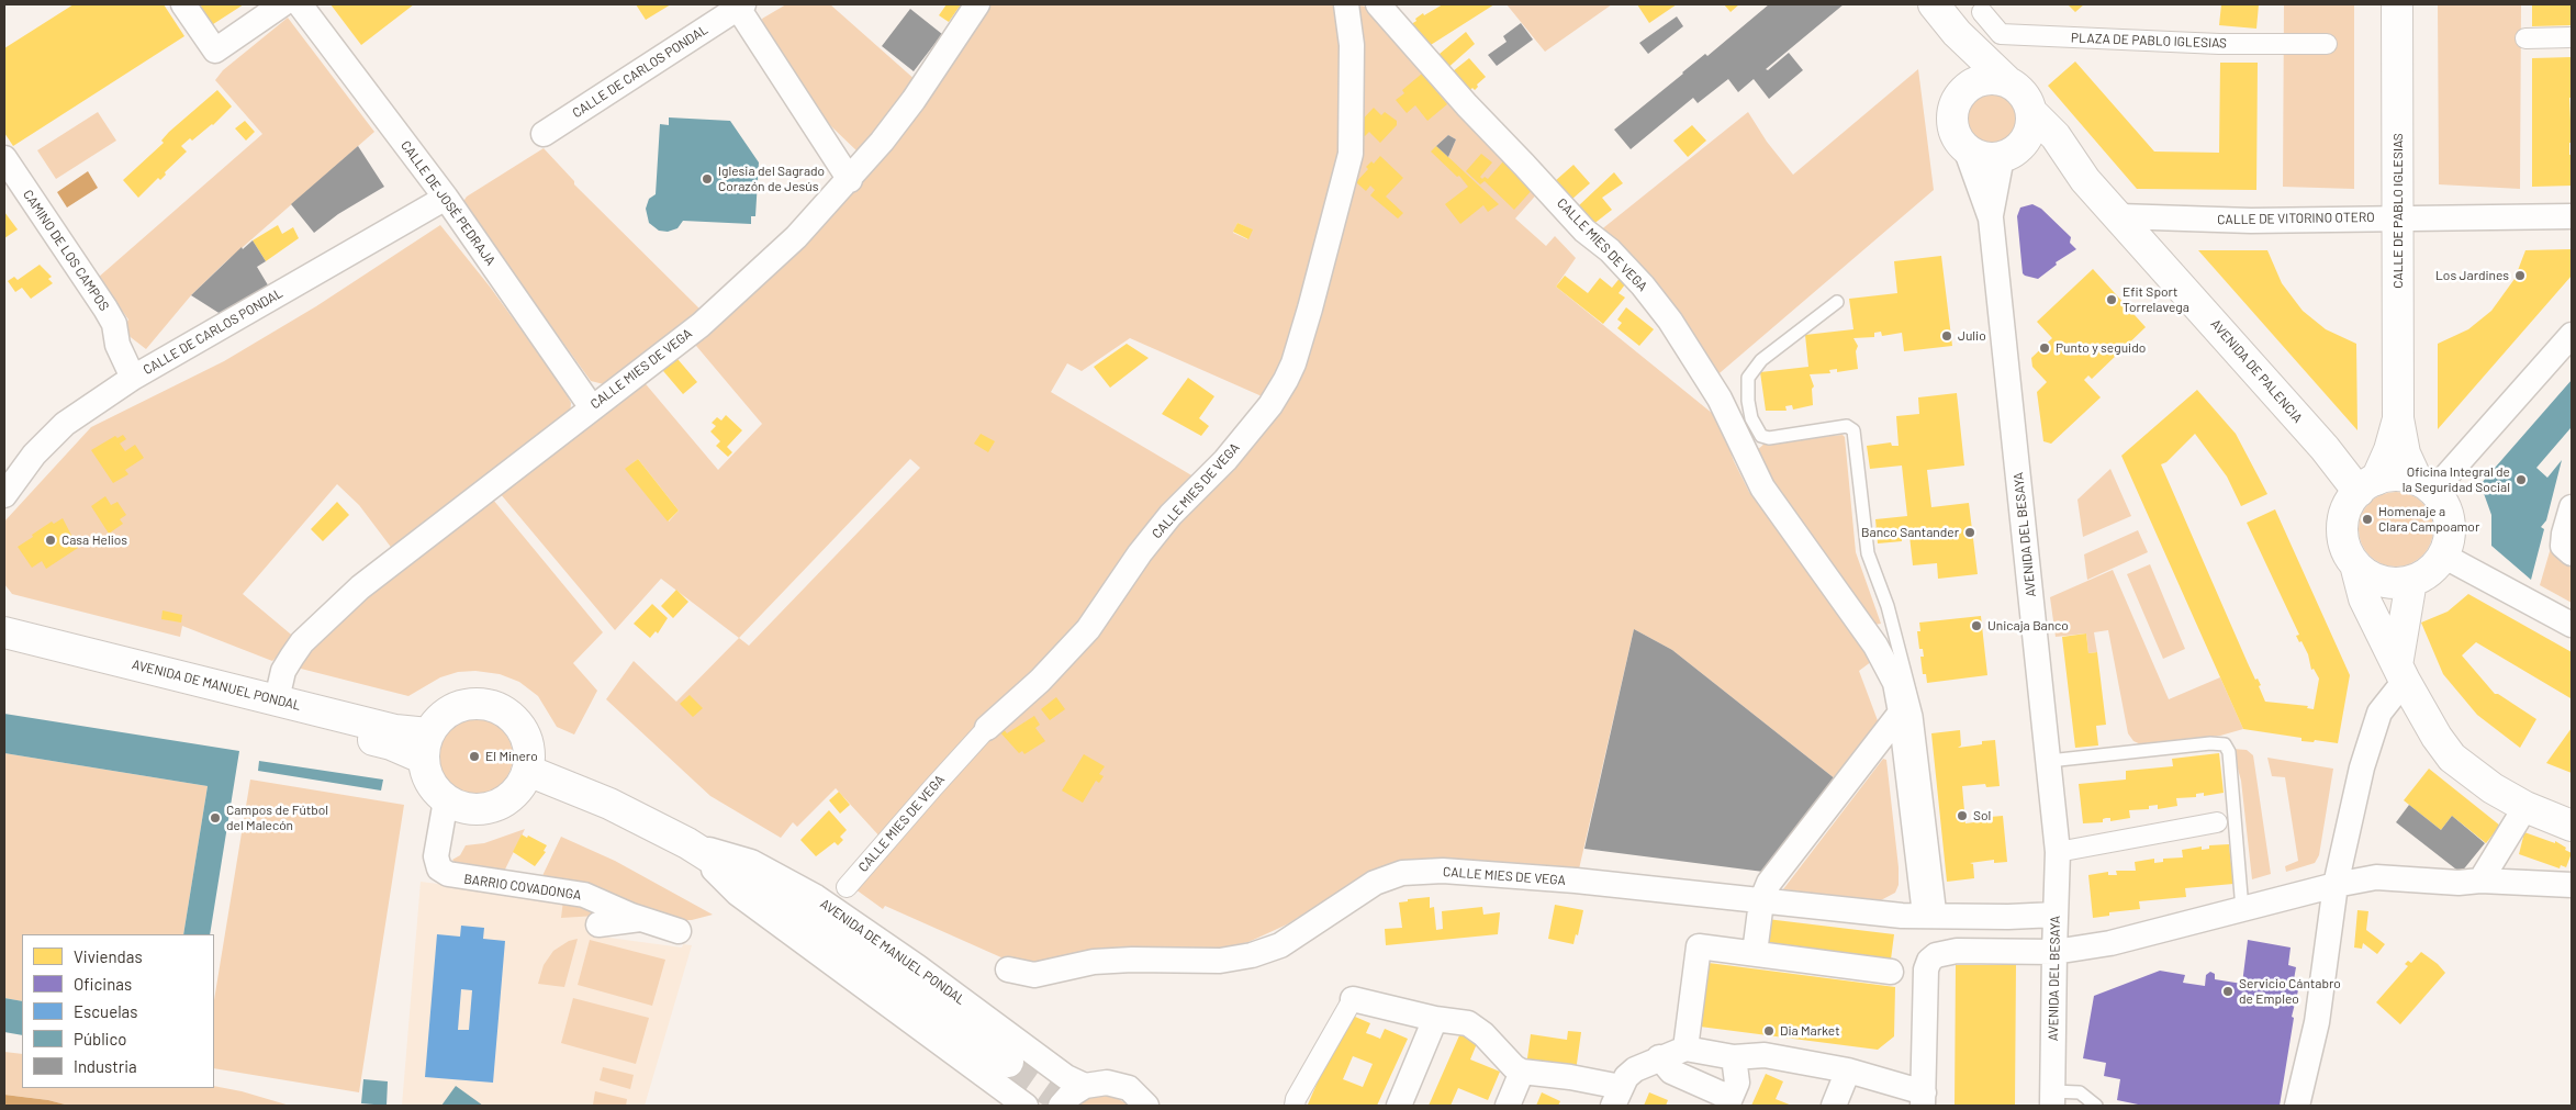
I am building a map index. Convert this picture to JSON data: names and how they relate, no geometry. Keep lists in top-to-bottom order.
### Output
{
  "streets": {
    "main road": ["CALLE DE PABLO IGLESIAS", "AVENIDA DE PALENCIA", "AVENIDA DE MANUEL PONDAL"],
    "street": [
      "PLAZA DE PABLO IGLESIAS",
      "CALLE DE CARLOS PONDAL",
      "CALLE DE JOSÉ PEDRAJA",
      "CALLE DE VITORINO OTERO",
      "CALLE MIES DE VEGA",
      "CAMINO DE LOS CAMPOS",
      "AVENIDA DEL BESAYA",
      "BARRIO COVADONGA"
    ]
  },
  "crossings": [
    ["CALLE DE CARLOS PONDAL", "CALLE DE JOSÉ PEDRAJA"],
    ["CALLE DE CARLOS PONDAL", "CALLE MIES DE VEGA"],
    ["CALLE DE CARLOS PONDAL", "CAMINO DE LOS CAMPOS"],
    ["CALLE DE JOSÉ PEDRAJA", "CALLE MIES DE VEGA"],
    ["CALLE DE PABLO IGLESIAS", "CALLE DE VITORINO OTERO"],
    ["CALLE DE PABLO IGLESIAS", "AVENIDA DE PALENCIA"],
    ["CALLE DE VITORINO OTERO", "AVENIDA DE PALENCIA"],
    ["CALLE MIES DE VEGA", "AVENIDA DEL BESAYA"],
    ["CALLE MIES DE VEGA", "AVENIDA DE MANUEL PONDAL"],
    ["AVENIDA DE PALENCIA", "AVENIDA DEL BESAYA"],
    ["AVENIDA DE MANUEL PONDAL", "BARRIO COVADONGA"]
  ],
  "places": [
    "Iglesia del Sagrado Corazón de Jesús",
    "Los Jardines",
    "Efit Sport Torrelavega",
    "Julio",
    "Punto y seguido",
    "Oficina Integral de la Seguridad Social",
    "Homenaje a Clara Campoamor",
    "Banco Santander",
    "Casa Helios",
    "Unicaja Banco",
    "El Minero",
    "Sol",
    "Campos de Fútbol del Malecón",
    "Servicio Cántabro de Empleo",
    "Dia Market"
  ],
  "legend": [
    "Viviendas",
    "Oficinas",
    "Escuelas",
    "Público",
    "Industria"
  ]
}
